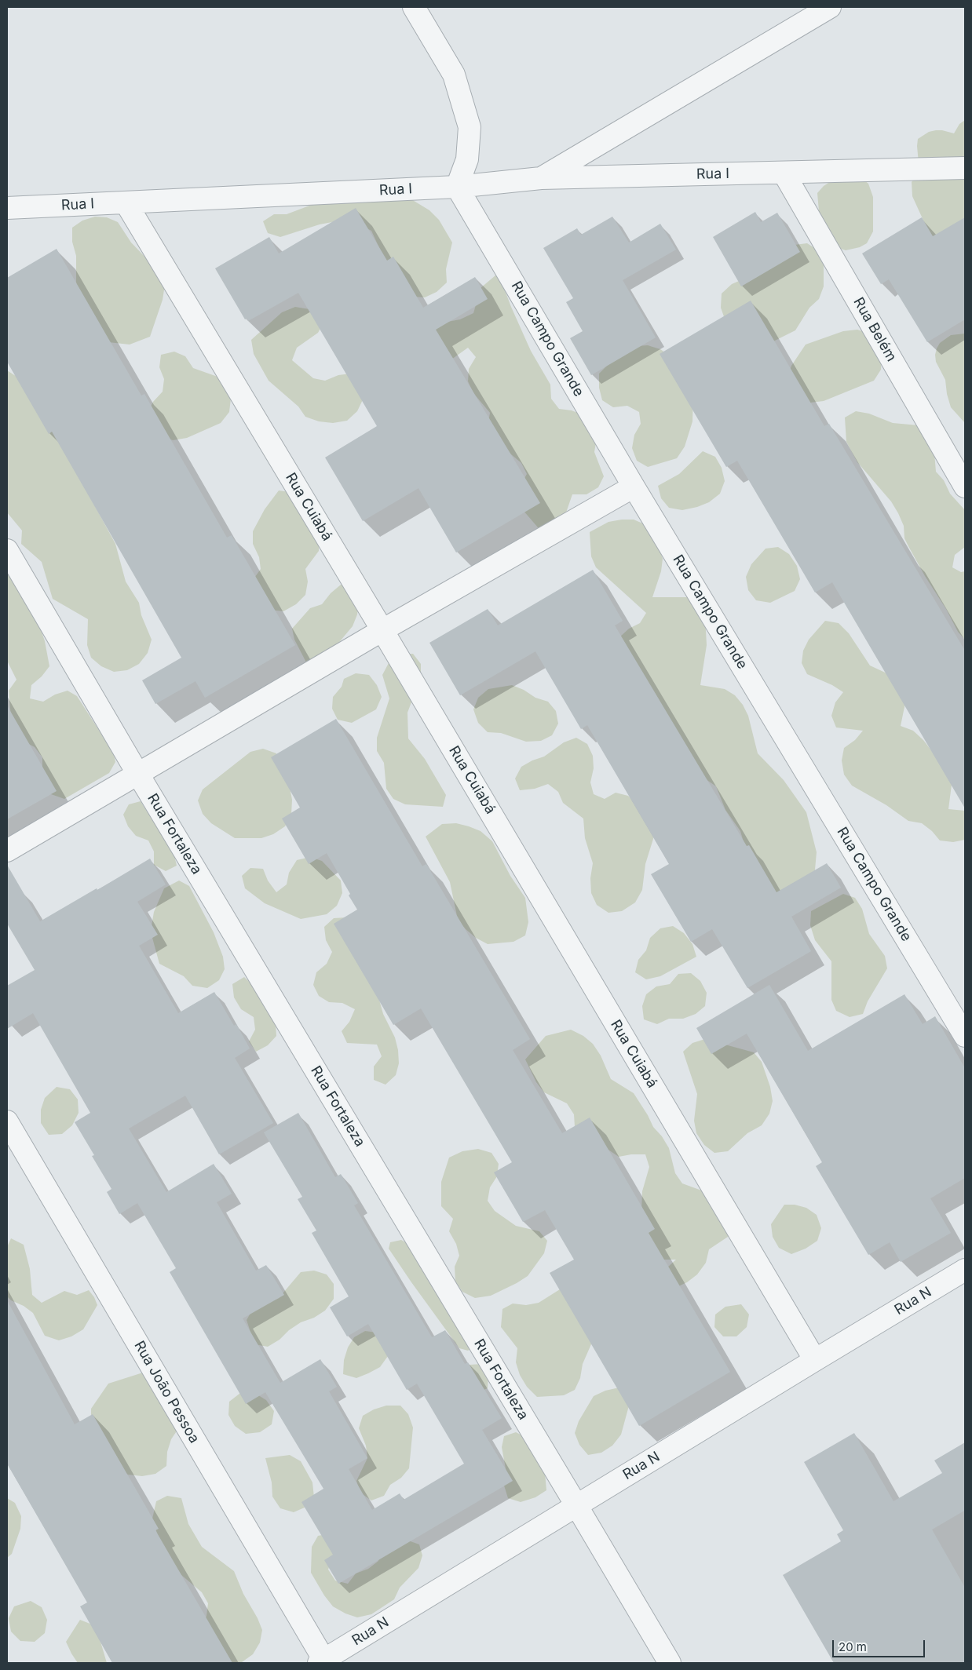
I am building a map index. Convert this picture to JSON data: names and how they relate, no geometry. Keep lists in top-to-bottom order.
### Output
{
  "streets": {
    "street": [
      "Rua I",
      "Rua Belém",
      "Rua Campo Grande",
      "Rua Cuiabá",
      "Rua Fortaleza",
      "Rua N",
      "Rua João Pessoa"
    ]
  },
  "crossings": [
    ["Rua I", "Rua Belém"],
    ["Rua I", "Rua Campo Grande"],
    ["Rua I", "Rua Cuiabá"],
    ["Rua Cuiabá", "Rua N"],
    ["Rua Fortaleza", "Rua N"],
    ["Rua N", "Rua João Pessoa"]
  ],
  "scale_bar": "20 m"
}
